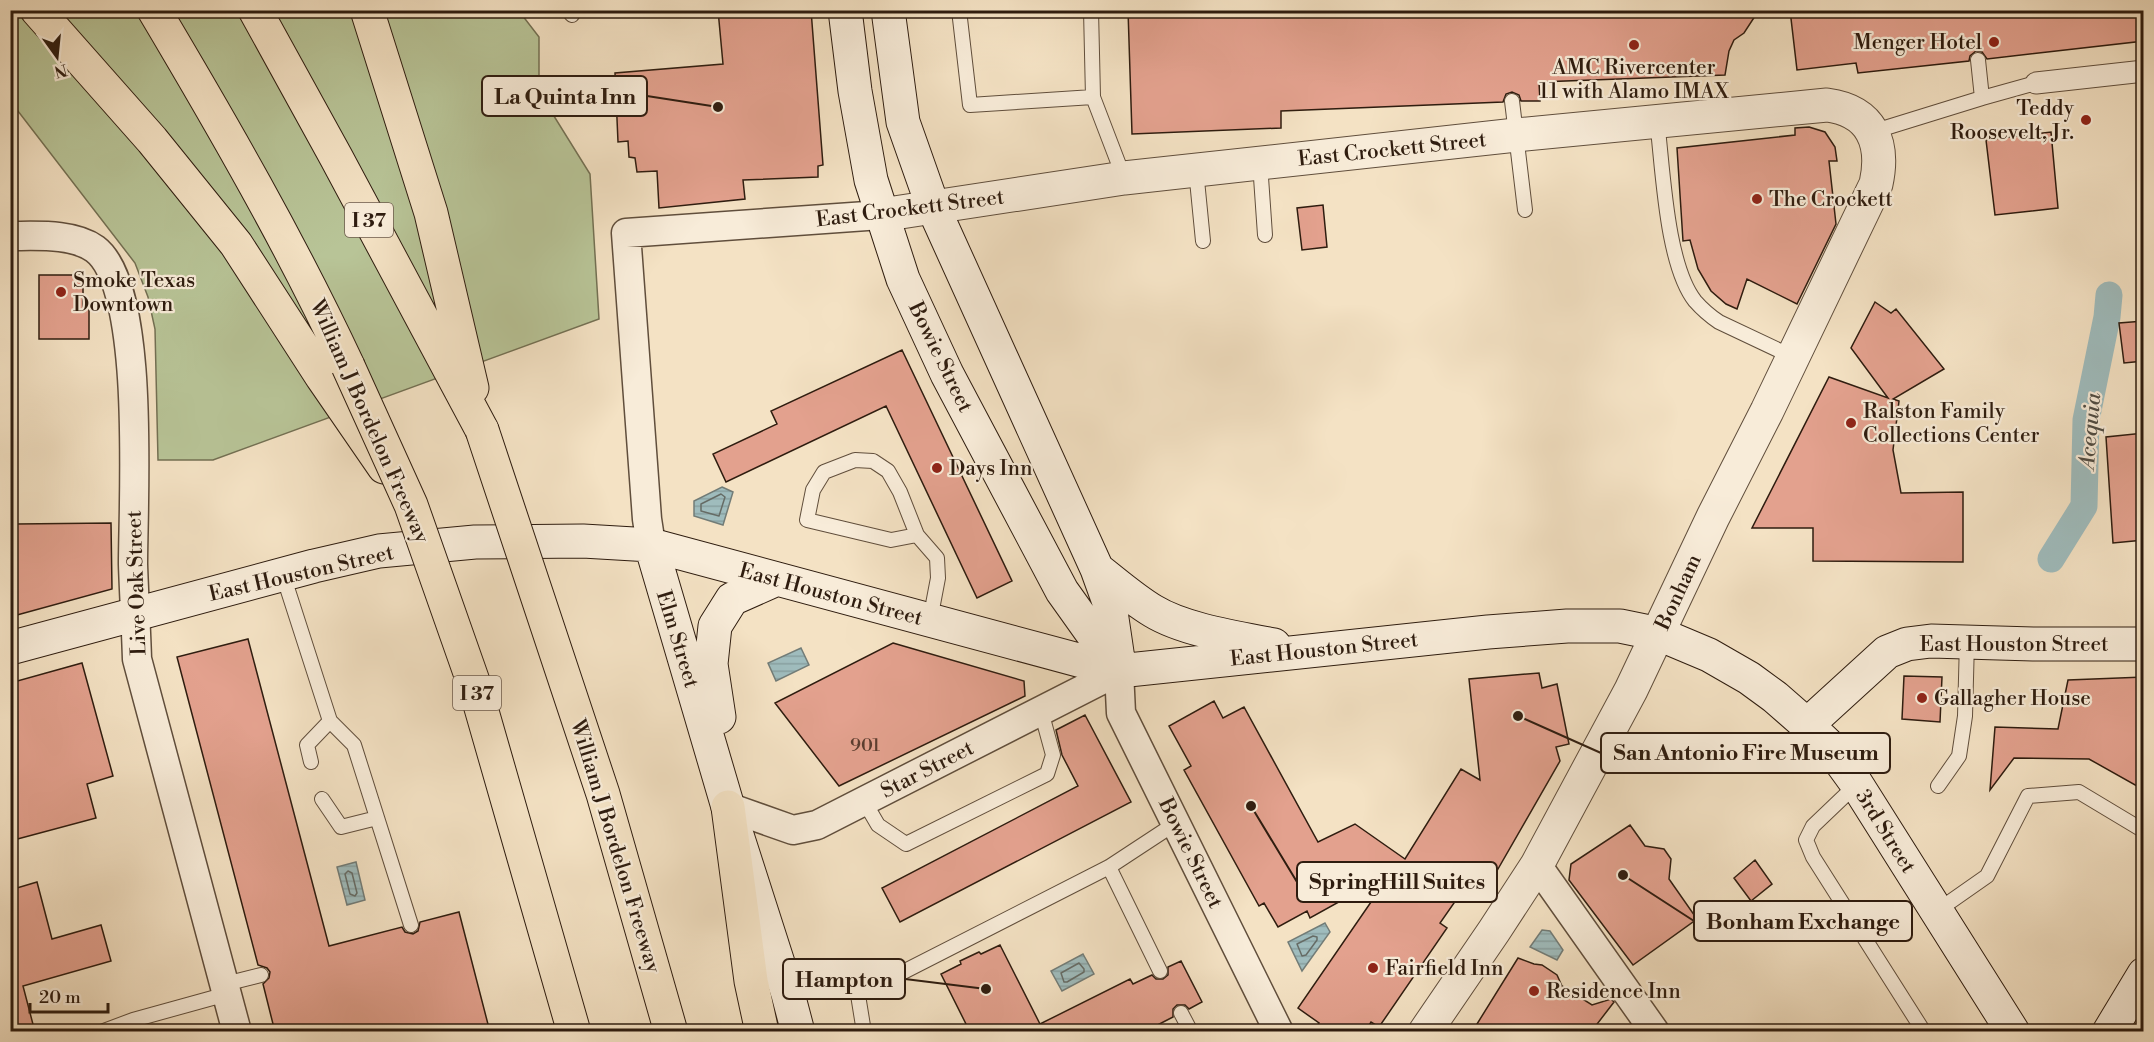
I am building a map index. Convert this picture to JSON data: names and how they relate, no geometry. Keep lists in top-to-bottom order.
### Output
{
  "streets": {
    "highway": ["I 37", "William J Bordelon Freeway"],
    "main road": [
      "East Crockett Street",
      "Bowie Street",
      "East Houston Street",
      "Bonham",
      "Elm Street",
      "3rd Street"
    ],
    "street": ["Live Oak Street", "Star Street"]
  },
  "crossings": [
    ["East Crockett Street", "Bowie Street"],
    ["East Crockett Street", "Bonham"],
    ["East Crockett Street", "Elm Street"],
    ["Bowie Street", "East Houston Street"],
    ["Bowie Street", "Star Street"],
    ["East Houston Street", "Live Oak Street"],
    ["East Houston Street", "Bonham"],
    ["East Houston Street", "Elm Street"],
    ["East Houston Street", "Star Street"],
    ["East Houston Street", "3rd Street"],
    ["Bonham", "3rd Street"],
    ["Elm Street", "Star Street"]
  ],
  "water": ["Acequia"],
  "places": [
    "Menger Hotel",
    "AMC Rivercenter 11 with Alamo IMAX",
    "La Quinta Inn",
    "Teddy Roosevelt, Jr.",
    "The Crockett",
    "Smoke Texas Downtown",
    "Ralston Family Collections Center",
    "Days Inn",
    "Gallagher House",
    "San Antonio Fire Museum",
    "SpringHill Suites",
    "Bonham Exchange",
    "Fairfield Inn",
    "Hampton",
    "Residence Inn"
  ],
  "house_numbers": ["901"],
  "scale_bar": "20 m",
  "north": "bottom"
}
